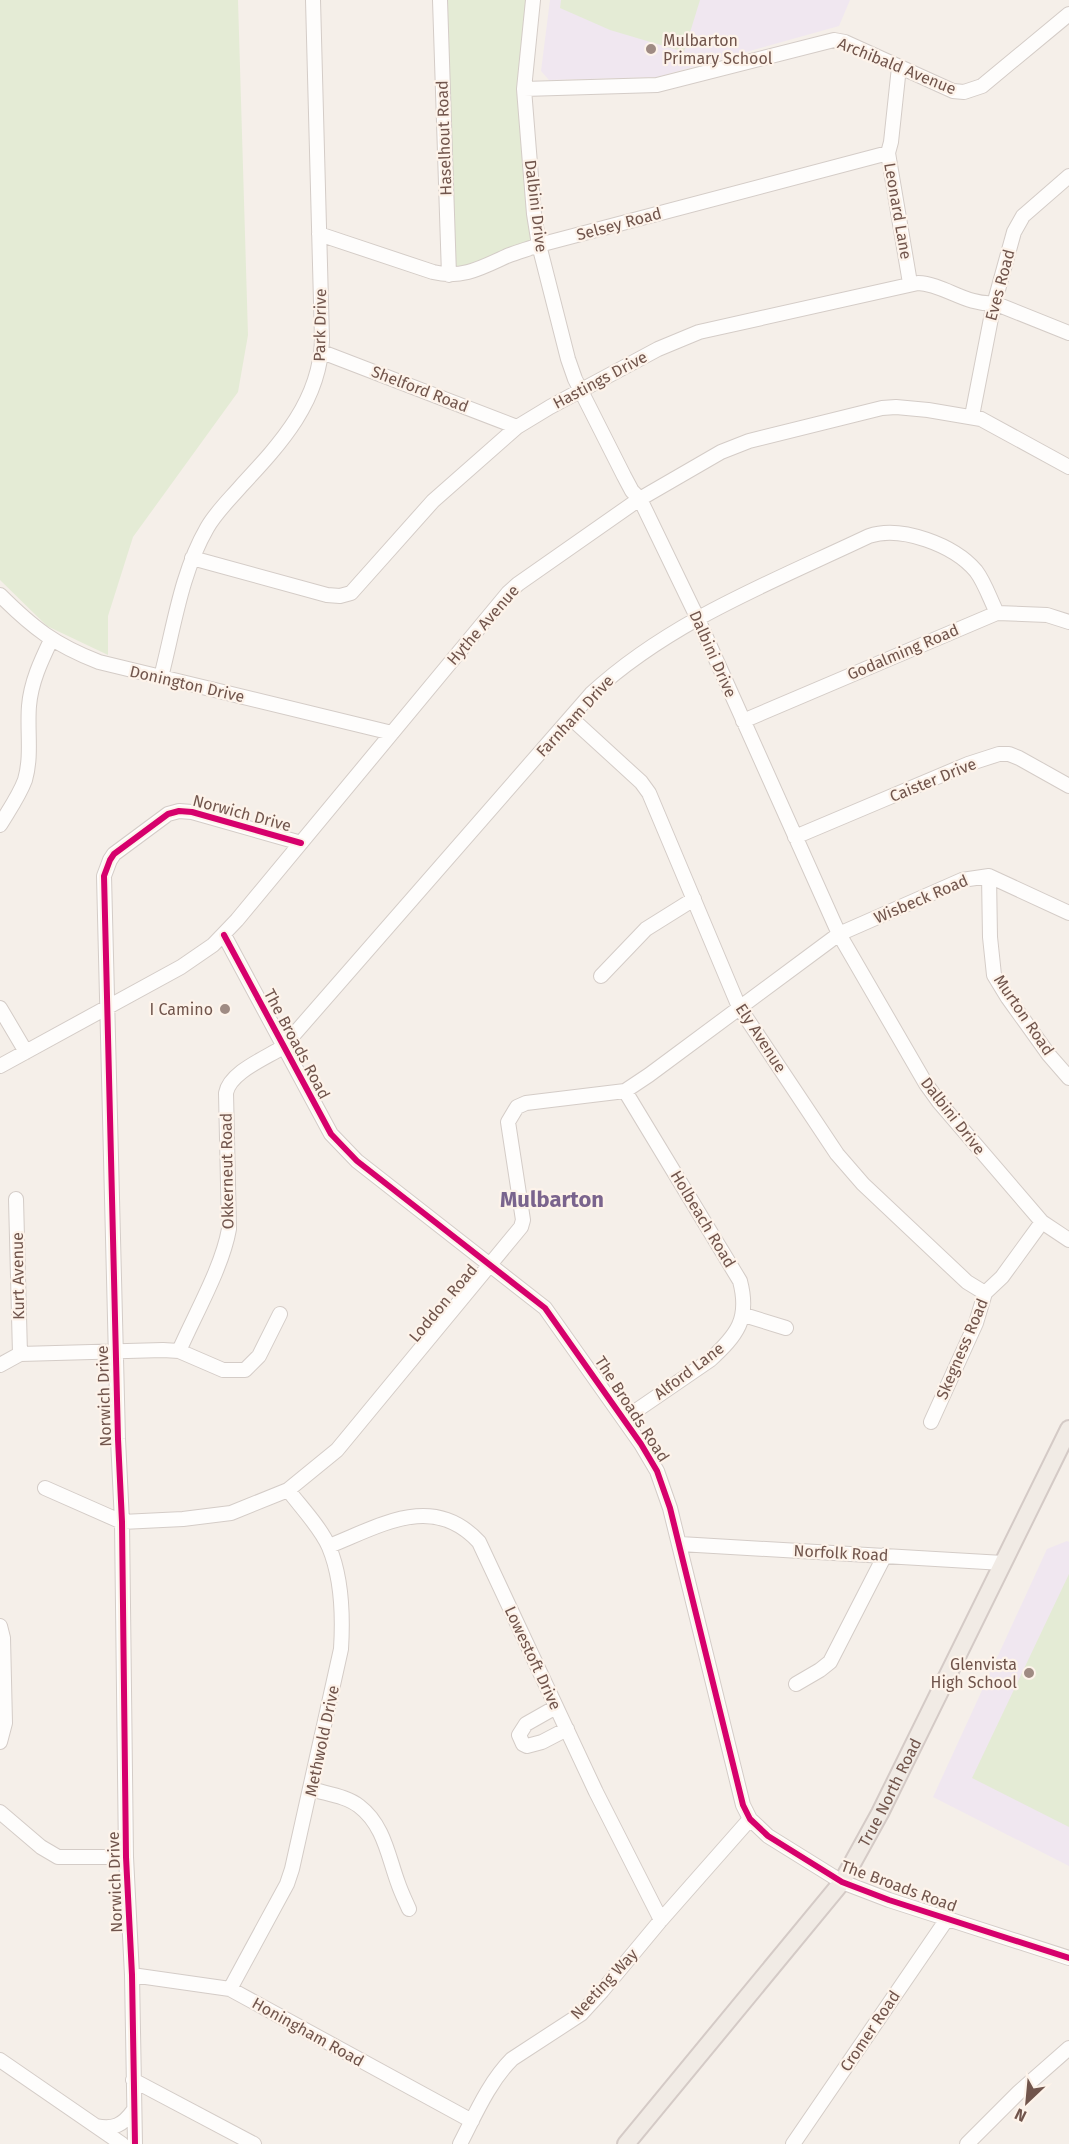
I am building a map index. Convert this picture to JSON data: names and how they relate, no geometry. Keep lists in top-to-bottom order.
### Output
{
  "streets": {
    "main road": ["True North Road"],
    "street": [
      "Archibald Avenue",
      "Haselhout Road",
      "Dalbini Drive",
      "Leonard Lane",
      "Selsey Road",
      "Eves Road",
      "Park Drive",
      "Hastings Drive",
      "Shelford Road",
      "Hythe Avenue",
      "Godalming Road",
      "Donington Drive",
      "Farnham Drive",
      "Caister Drive",
      "Norwich Drive",
      "Wisbeck Road",
      "Murton Road",
      "Ely Avenue",
      "The Broads Road",
      "Okkerneut Road",
      "Holbeach Road",
      "Kurt Avenue",
      "Loddon Road",
      "Skegness Road",
      "Alford Lane",
      "Norfolk Road",
      "Lowestoft Drive",
      "Methwold Drive",
      "Neeting Way",
      "Cromer Road",
      "Honingham Road"
    ]
  },
  "crossings": [
    ["Archibald Avenue", "Dalbini Drive"],
    ["Archibald Avenue", "Leonard Lane"],
    ["Haselhout Road", "Selsey Road"],
    ["Dalbini Drive", "Selsey Road"],
    ["Dalbini Drive", "Hastings Drive"],
    ["Dalbini Drive", "Hythe Avenue"],
    ["Dalbini Drive", "Godalming Road"],
    ["Dalbini Drive", "Farnham Drive"],
    ["Dalbini Drive", "Caister Drive"],
    ["Dalbini Drive", "Wisbeck Road"],
    ["Dalbini Drive", "Loddon Road"],
    ["Dalbini Drive", "Skegness Road"],
    ["Leonard Lane", "Selsey Road"],
    ["Leonard Lane", "Hastings Drive"],
    ["Selsey Road", "Park Drive"],
    ["Eves Road", "Hastings Drive"],
    ["Eves Road", "Hythe Avenue"],
    ["Park Drive", "Hastings Drive"],
    ["Park Drive", "Shelford Road"],
    ["Park Drive", "Donington Drive"],
    ["Hastings Drive", "Shelford Road"],
    ["Hythe Avenue", "Donington Drive"],
    ["Hythe Avenue", "Norwich Drive"],
    ["Hythe Avenue", "The Broads Road"],
    ["Godalming Road", "Farnham Drive"],
    ["Farnham Drive", "Ely Avenue"],
    ["Farnham Drive", "The Broads Road"],
    ["Farnham Drive", "Okkerneut Road"],
    ["Norwich Drive", "Loddon Road"],
    ["Norwich Drive", "Honingham Road"],
    ["Wisbeck Road", "Murton Road"],
    ["Wisbeck Road", "Loddon Road"],
    ["Ely Avenue", "Loddon Road"],
    ["Ely Avenue", "Skegness Road"],
    ["The Broads Road", "Okkerneut Road"],
    ["The Broads Road", "Loddon Road"],
    ["The Broads Road", "Alford Lane"],
    ["The Broads Road", "Norfolk Road"],
    ["The Broads Road", "True North Road"],
    ["The Broads Road", "Neeting Way"],
    ["The Broads Road", "Cromer Road"],
    ["Holbeach Road", "Loddon Road"],
    ["Holbeach Road", "Alford Lane"],
    ["Loddon Road", "Methwold Drive"],
    ["Norfolk Road", "True North Road"],
    ["Lowestoft Drive", "Methwold Drive"],
    ["Lowestoft Drive", "Neeting Way"],
    ["Methwold Drive", "Honingham Road"],
    ["Neeting Way", "Honingham Road"]
  ],
  "districts": ["Mulbarton"],
  "places": ["Mulbarton Primary School", "I Camino", "Glenvista High School"],
  "north": "bottom left"
}
